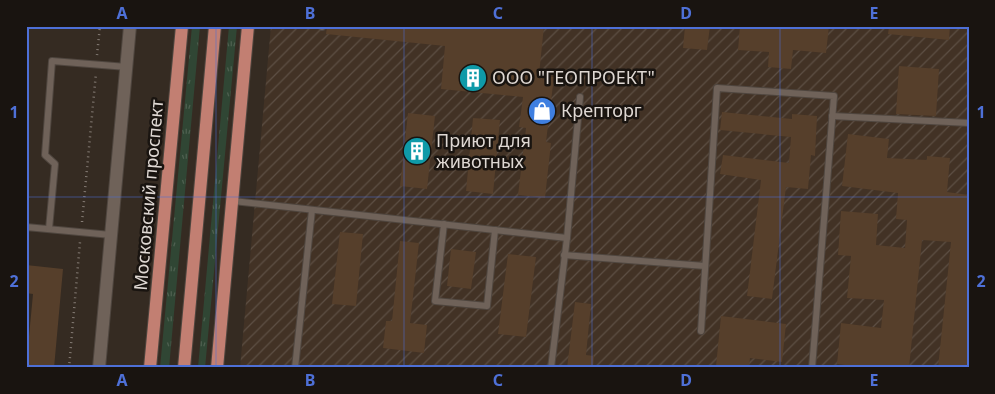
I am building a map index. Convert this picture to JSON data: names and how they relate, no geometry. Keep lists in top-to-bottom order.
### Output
{
  "streets": {
    "main road": ["Московский проспект"]
  },
  "places": {
    "building": ["ООО \"ГЕОПРОЕКТ\"", "Приют для животных"],
    "shop": ["Крепторг"]
  },
  "grid": {
    "columns": [
      "A",
      "B",
      "C",
      "D",
      "E"
    ],
    "rows": ["1", "2"]
  }
}
